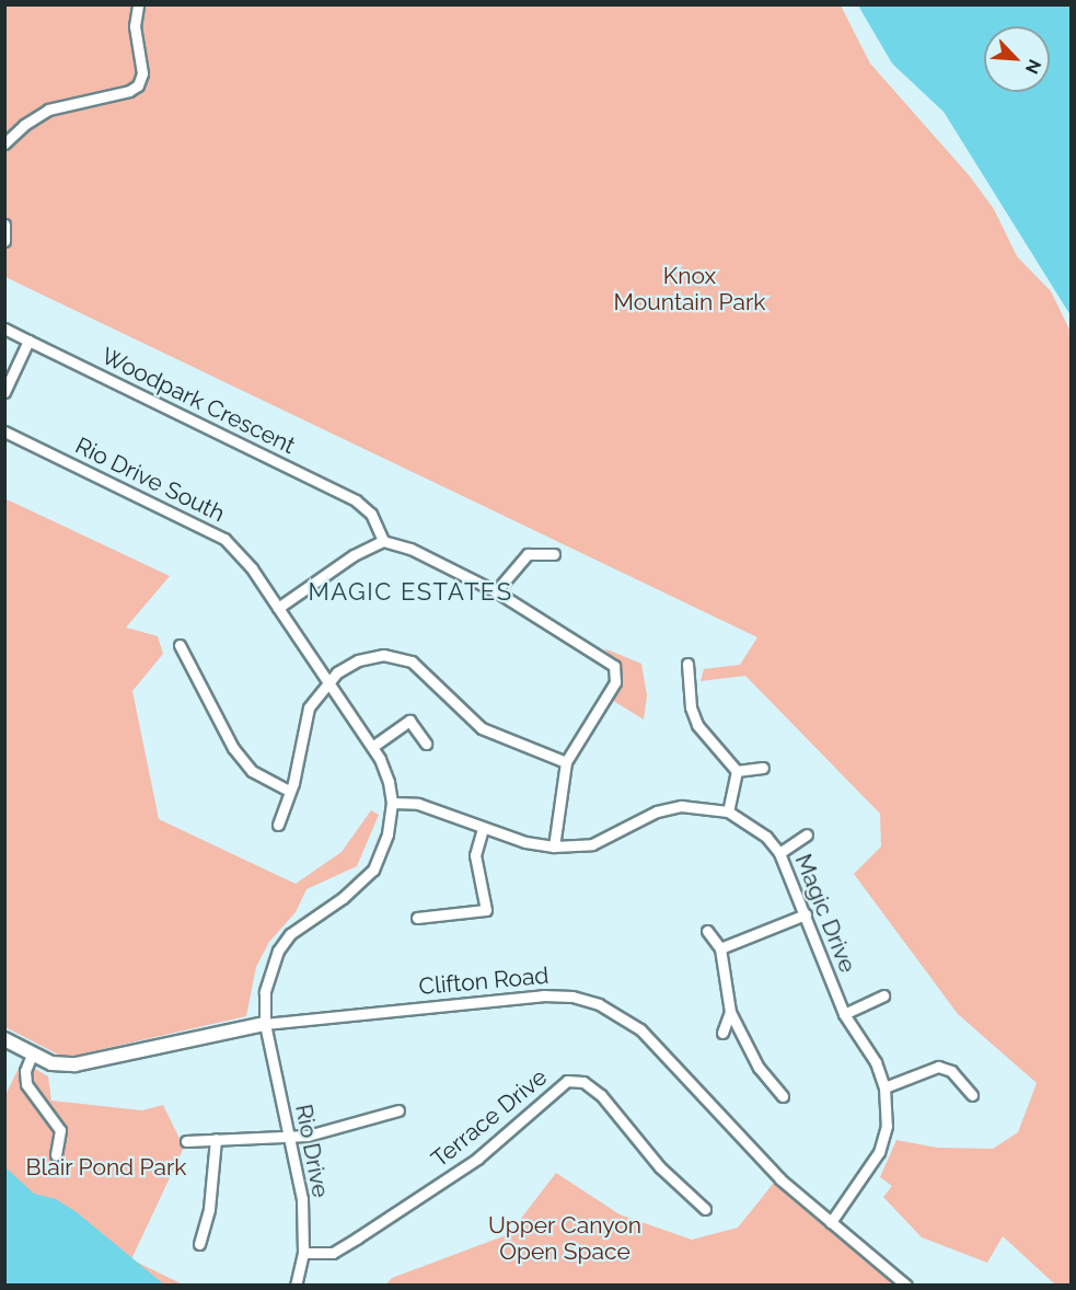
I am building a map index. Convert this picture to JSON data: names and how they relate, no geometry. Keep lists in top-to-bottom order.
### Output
{
  "streets": {
    "main road": ["Clifton Road"],
    "street": [
      "Woodpark Crescent",
      "Rio Drive South",
      "Magic Drive",
      "Terrace Drive",
      "Rio Drive"
    ]
  },
  "crossings": [
    ["Rio Drive South", "Magic Drive"],
    ["Rio Drive South", "Clifton Road"],
    ["Rio Drive South", "Rio Drive"],
    ["Magic Drive", "Clifton Road"],
    ["Clifton Road", "Rio Drive"],
    ["Terrace Drive", "Rio Drive"]
  ],
  "districts": ["MAGIC ESTATES"],
  "parks": ["Knox Mountain Park", "Blair Pond Park", "Upper Canyon Open Space"],
  "north": "bottom right"
}
